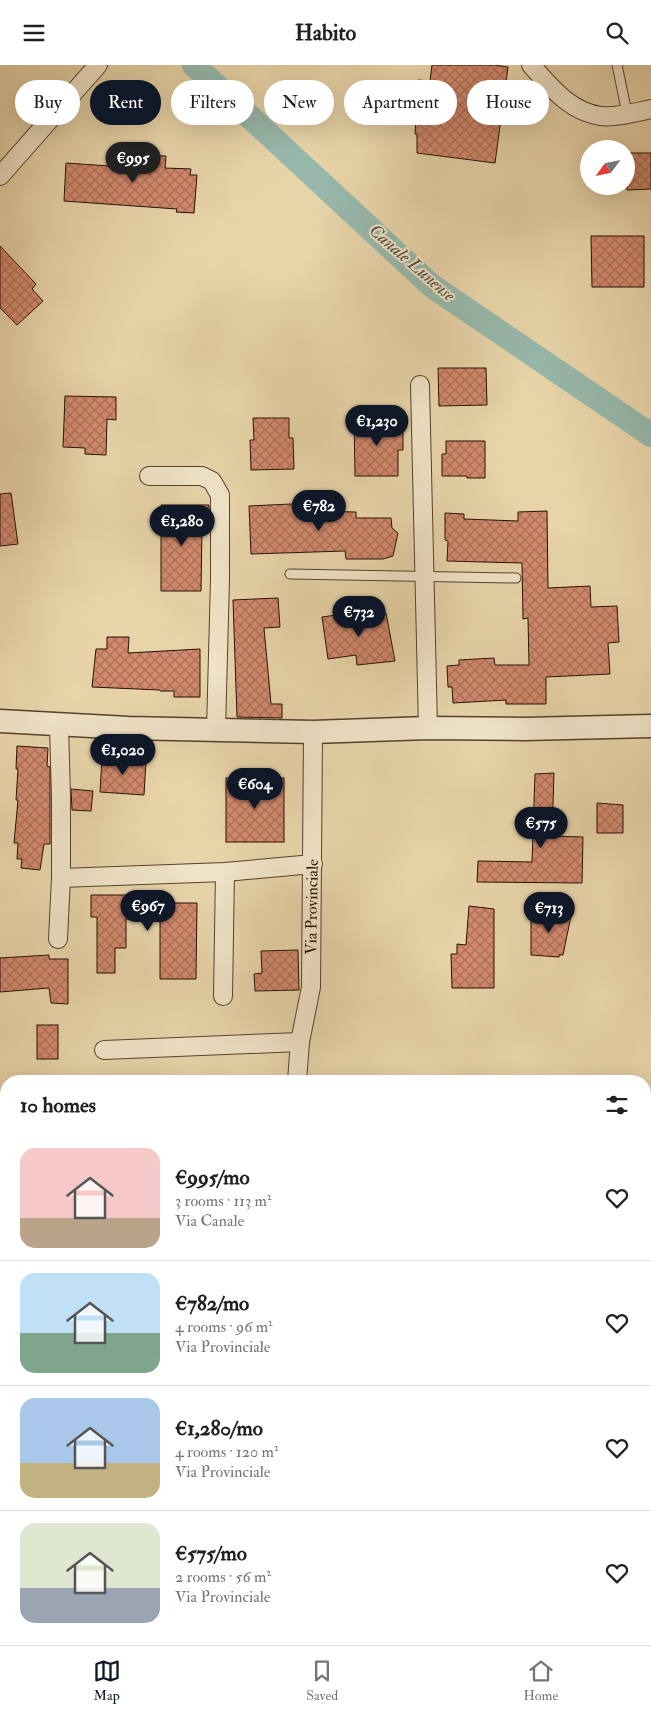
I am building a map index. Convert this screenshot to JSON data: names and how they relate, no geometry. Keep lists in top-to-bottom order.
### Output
{
  "streets": {
    "street": ["Via Provinciale"]
  },
  "water": ["Canale Lunense"],
  "north": "bottom left",
  "page": {
    "header": "Habito",
    "chip": [
      "Buy",
      "Rent",
      "Filters",
      "New",
      "Apartment",
      "House"
    ],
    "price": [
      "€995",
      "€1,230",
      "€782",
      "€1,280",
      "€732",
      "€1,020",
      "€604",
      "€575",
      "€967",
      "€713"
    ],
    "heading": "10 homes",
    "list": [
      {
        "name": "€995/mo",
        "note": "3 rooms · 113 m² · Via Canale"
      },
      {
        "name": "€782/mo",
        "note": "4 rooms · 96 m² · Via Provinciale"
      },
      {
        "name": "€1,280/mo",
        "note": "4 rooms · 120 m² · Via Provinciale"
      },
      {
        "name": "€575/mo",
        "note": "2 rooms · 56 m² · Via Provinciale"
      }
    ],
    "tabs": ["Map", "Saved", "Home"]
  }
}
